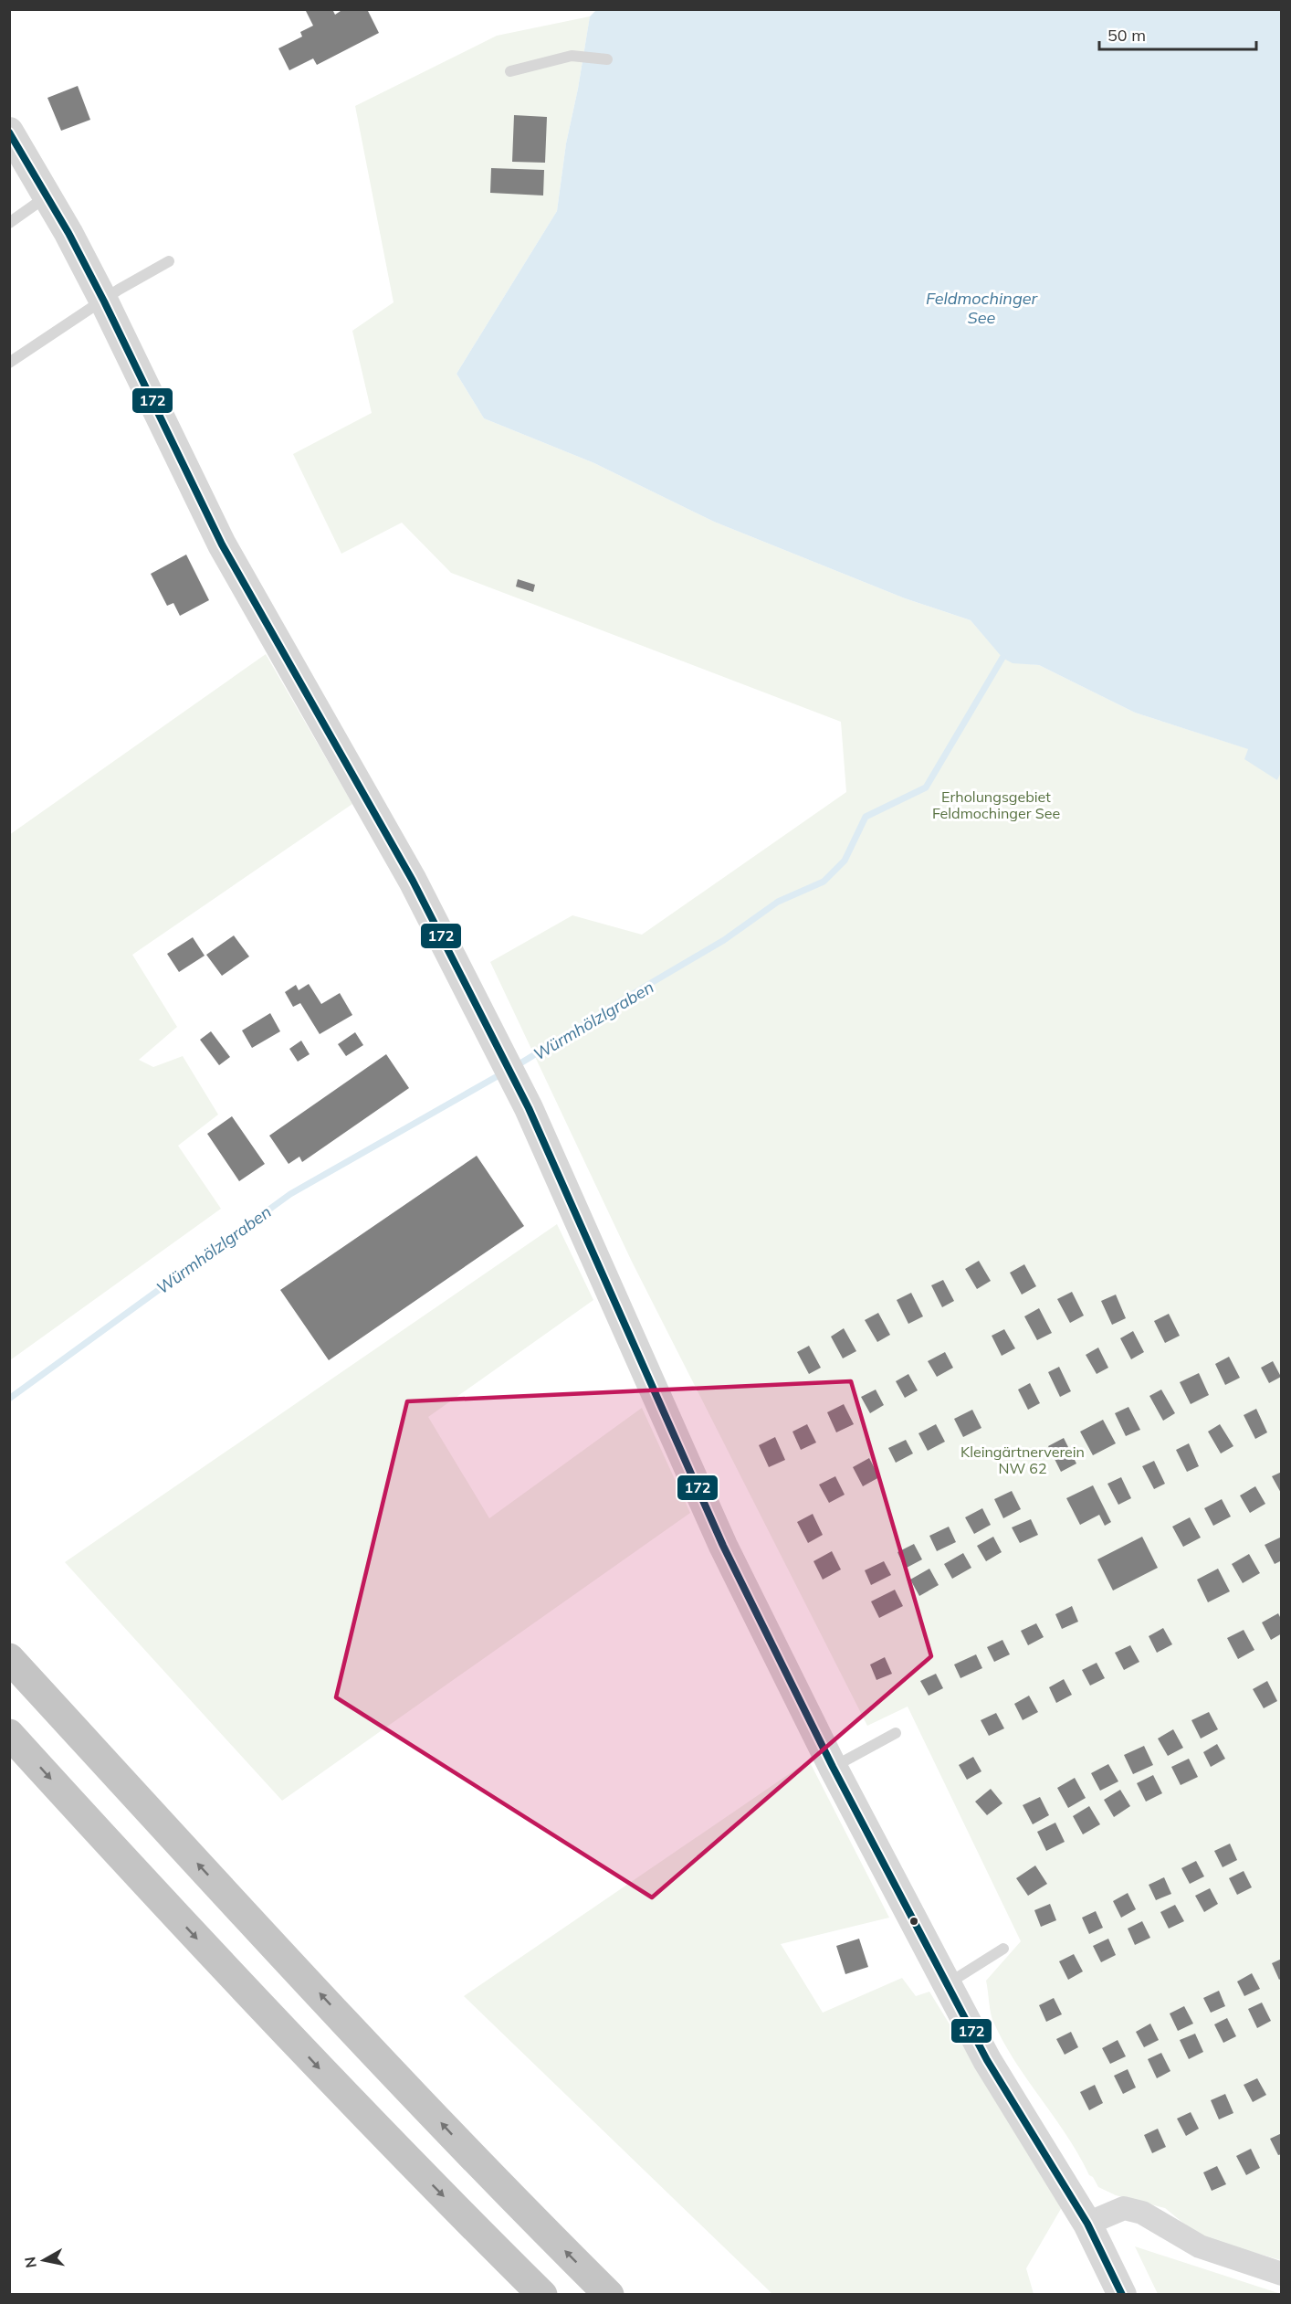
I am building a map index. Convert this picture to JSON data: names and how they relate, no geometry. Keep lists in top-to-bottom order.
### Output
{
  "water": ["Feldmochinger See", "Würmhölzlgraben"],
  "parks": ["Erholungsgebiet Feldmochinger See", "Kleingärtnerverein NW 62"],
  "lines": ["transit line 172"],
  "scale_bar": "50 m",
  "north": "left"
}
